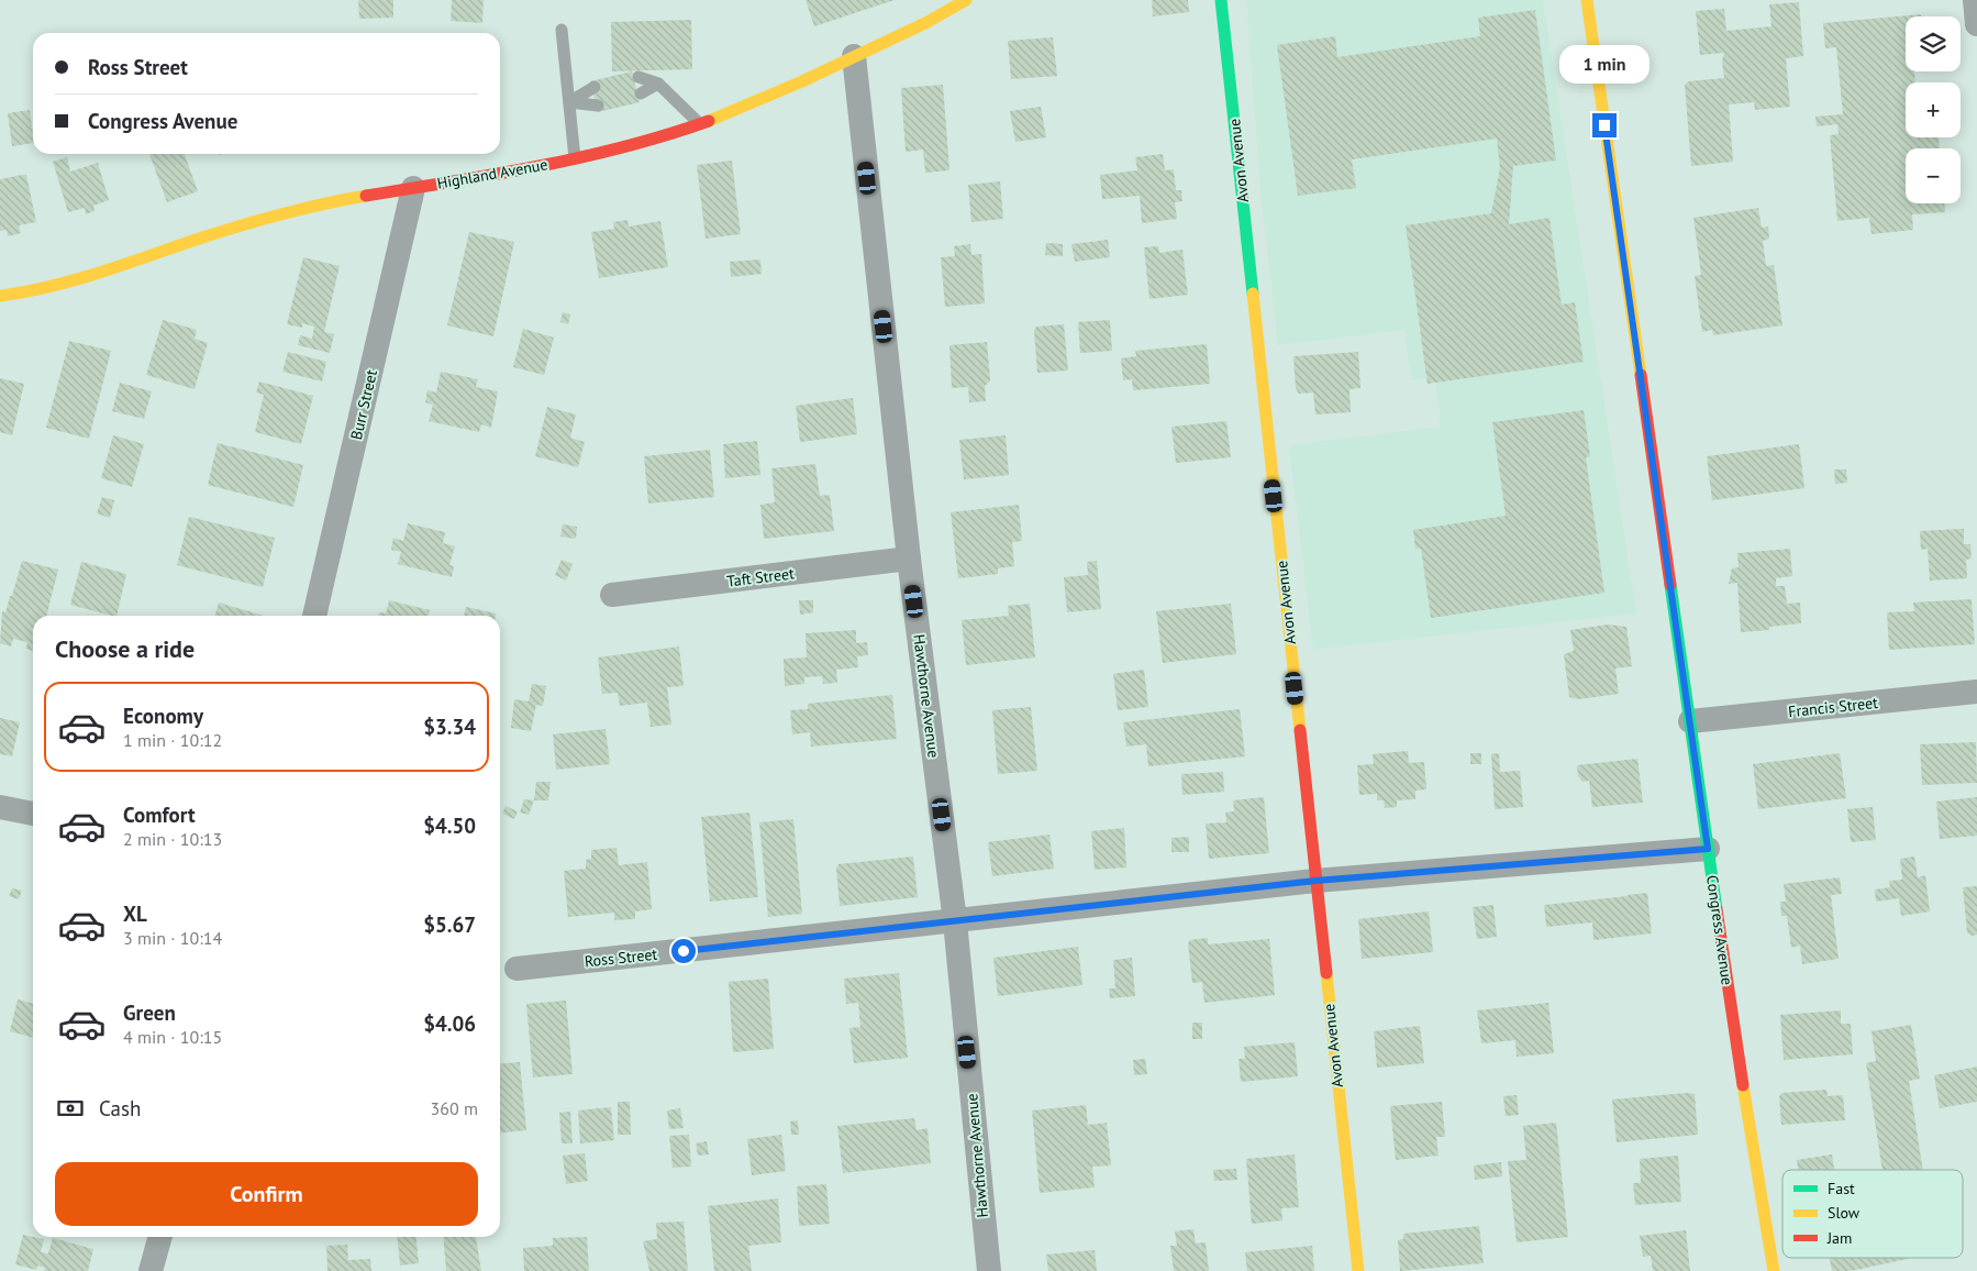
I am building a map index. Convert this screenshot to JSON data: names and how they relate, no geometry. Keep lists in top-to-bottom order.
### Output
{
  "streets": {
    "street": [
      "Avon Avenue",
      "Highland Avenue",
      "Burr Street",
      "Taft Street",
      "Hawthorne Avenue",
      "Francis Street",
      "Congress Avenue",
      "Ross Street"
    ]
  },
  "crossings": [
    ["Avon Avenue", "Ross Street"],
    ["Highland Avenue", "Burr Street"],
    ["Highland Avenue", "Hawthorne Avenue"],
    ["Taft Street", "Hawthorne Avenue"],
    ["Hawthorne Avenue", "Ross Street"],
    ["Francis Street", "Congress Avenue"],
    ["Congress Avenue", "Ross Street"]
  ],
  "legend": ["Fast", "Slow", "Jam"],
  "page": {
    "map_buttons": ["+", "−"],
    "banner": ["Ross Street", "Congress Avenue"],
    "bubble": "1 min",
    "heading": "Choose a ride",
    "list": [
      {
        "name": "Economy",
        "note": "1 min · 10:12",
        "value": "$3.34"
      },
      {
        "name": "Comfort",
        "note": "2 min · 10:13",
        "value": "$4.50"
      },
      {
        "name": "XL",
        "note": "3 min · 10:14",
        "value": "$5.67"
      },
      {
        "name": "Green",
        "note": "4 min · 10:15",
        "value": "$4.06"
      }
    ],
    "pay": ["Cash", "360 m"],
    "buttons": "Confirm"
  }
}
